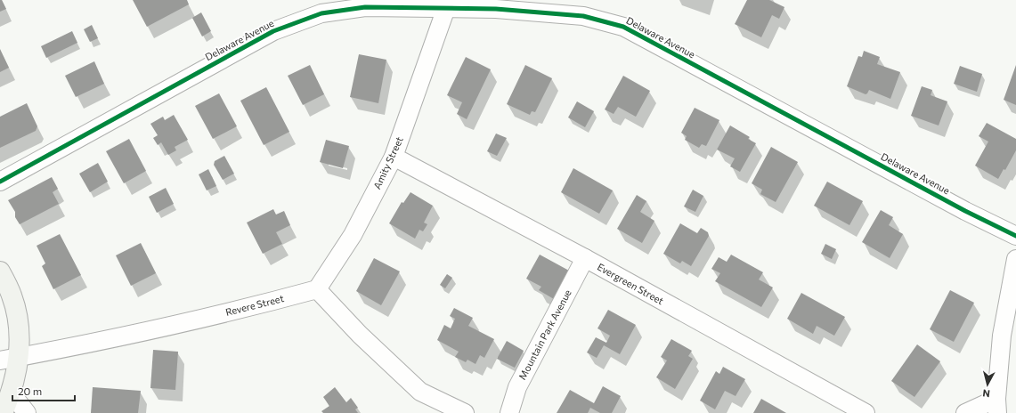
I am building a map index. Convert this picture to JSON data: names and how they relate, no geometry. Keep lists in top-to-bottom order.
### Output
{
  "streets": {
    "street": [
      "Delaware Avenue",
      "Amity Street",
      "Evergreen Street",
      "Revere Street",
      "Mountain Park Avenue"
    ]
  },
  "crossings": [
    ["Delaware Avenue", "Amity Street"],
    ["Amity Street", "Evergreen Street"],
    ["Amity Street", "Revere Street"],
    ["Evergreen Street", "Mountain Park Avenue"]
  ],
  "scale_bar": "20 m",
  "north": "bottom"
}
